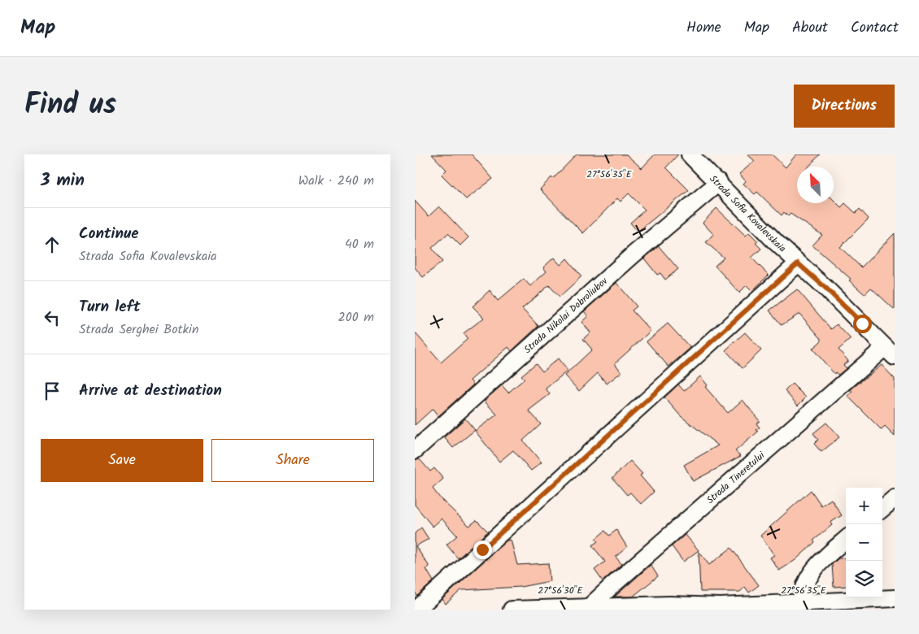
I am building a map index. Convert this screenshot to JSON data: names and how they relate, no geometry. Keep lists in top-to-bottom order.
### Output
{
  "streets": {
    "street": ["Strada Sofia Kovalevskaia", "Strada Nikolai Dobroliubov", "Strada Tineretului"]
  },
  "crossings": [
    ["Strada Sofia Kovalevskaia", "Strada Nikolai Dobroliubov"],
    ["Strada Sofia Kovalevskaia", "Strada Tineretului"]
  ],
  "north": "top left",
  "page": {
    "header": "Map",
    "nav": [
      "Home",
      "Map",
      "About",
      "Contact"
    ],
    "title": "Find us",
    "buttons": [
      "Directions",
      ["Save", "Share"]
    ],
    "heading": ["3 min", "Walk · 240 m"],
    "list": [
      ["Continue", "Strada Sofia Kovalevskaia", "40 m"],
      ["Turn left", "Strada Serghei Botkin", "200 m"],
      "Arrive at destination"
    ],
    "map_buttons": ["+", "−"]
  },
  "coordinates": ["27°56'35\"E", "27°56'30\"E"]
}
